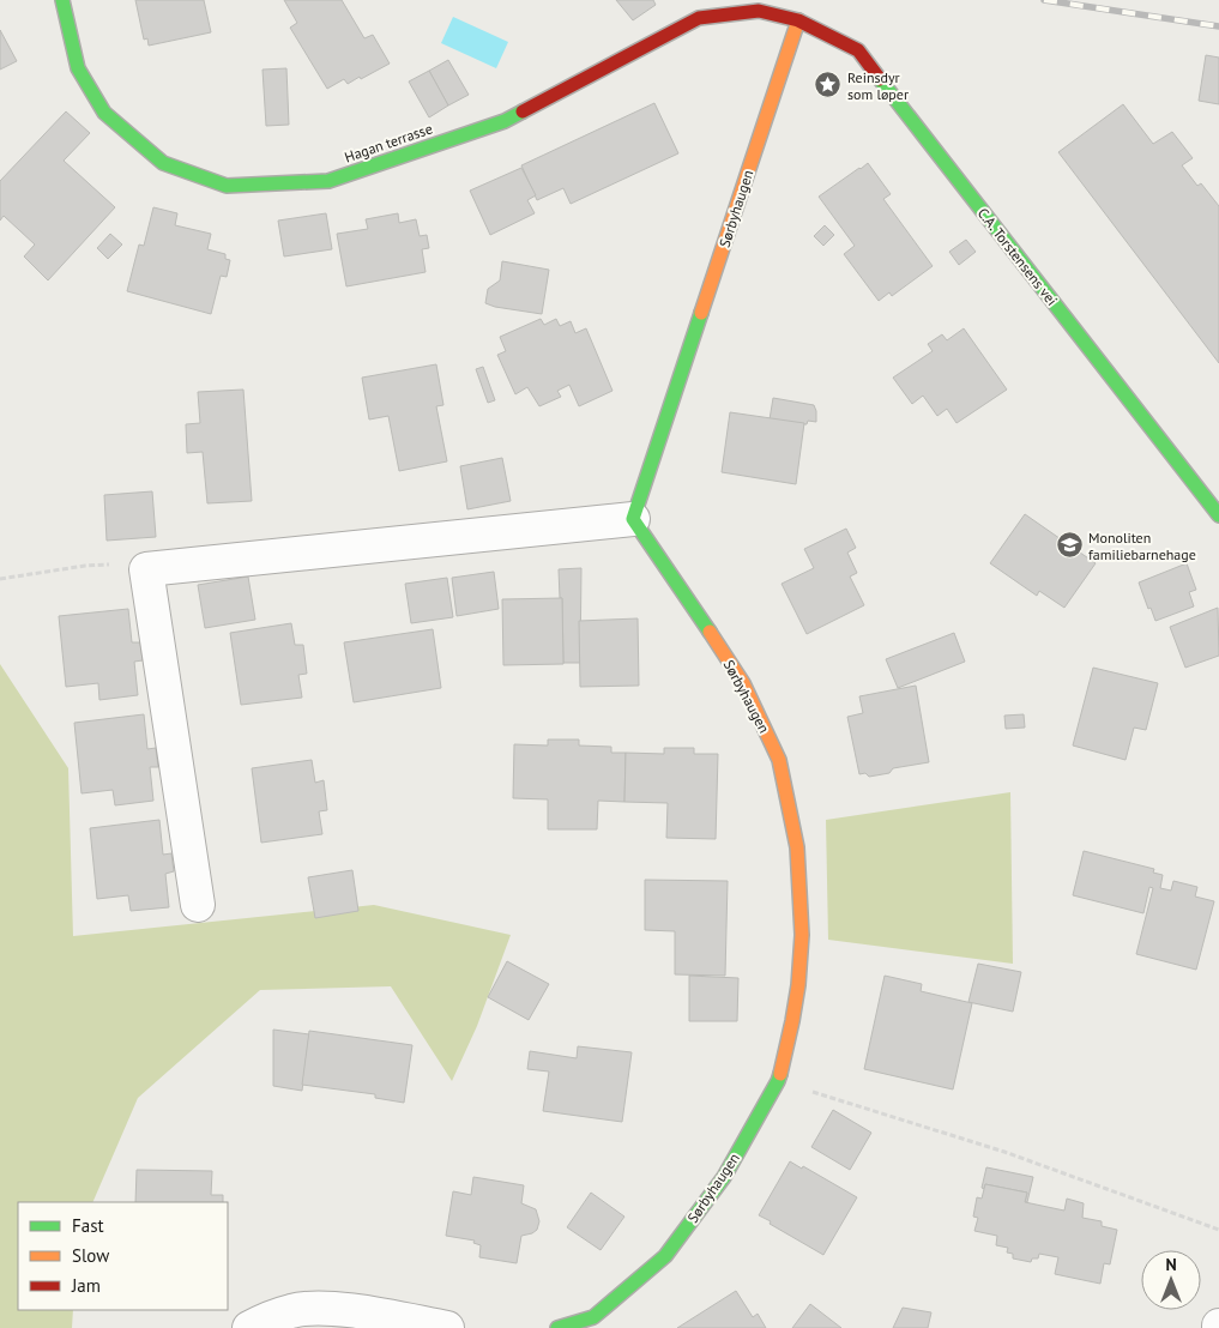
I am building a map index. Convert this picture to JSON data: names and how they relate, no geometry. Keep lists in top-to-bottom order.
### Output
{
  "streets": {
    "street": ["Hagan terrasse", "Sørbyhaugen", "C.A. Torstensens vei"]
  },
  "crossings": [
    ["Hagan terrasse", "Sørbyhaugen"],
    ["Hagan terrasse", "C.A. Torstensens vei"],
    ["Sørbyhaugen", "C.A. Torstensens vei"]
  ],
  "places": {
    "place": ["Reinsdyr som løper"],
    "school or university": ["Monoliten familiebarnehage"]
  },
  "legend": ["Fast", "Slow", "Jam"],
  "north": "top"
}
